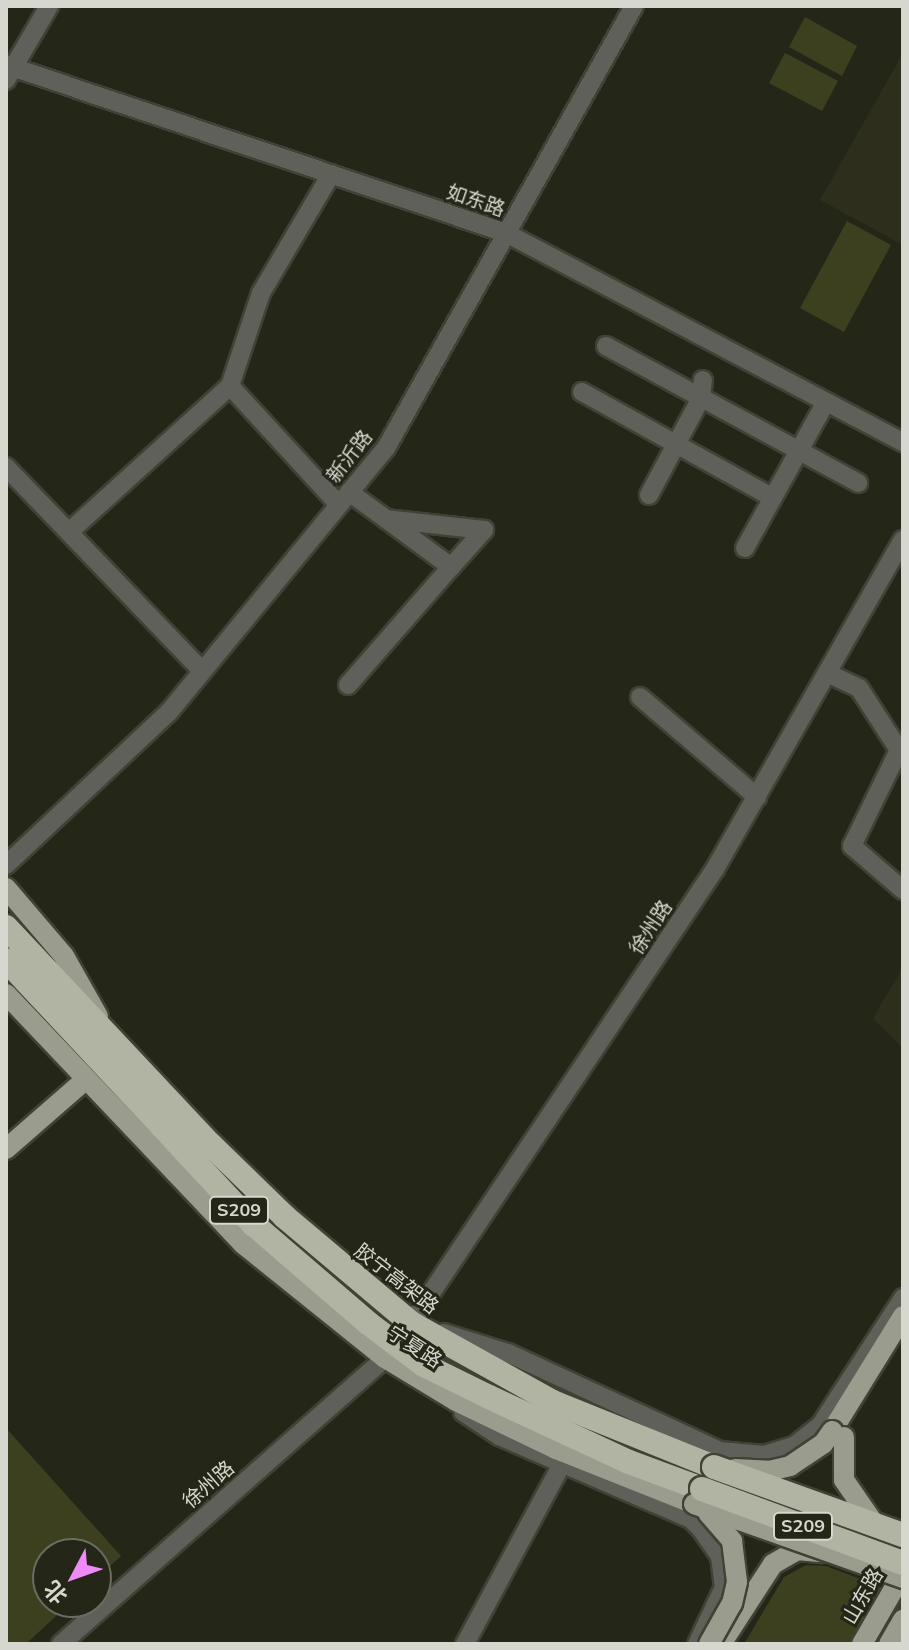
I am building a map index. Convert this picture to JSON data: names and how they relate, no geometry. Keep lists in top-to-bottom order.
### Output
{
  "streets": {
    "highway": ["S209", "胶宁高架路"],
    "main road": ["宁夏路", "山东路"],
    "street": ["如东路", "新沂路", "徐州路"]
  },
  "crossings": [
    ["如东路", "新沂路"],
    ["徐州路", "胶宁高架路"],
    ["徐州路", "宁夏路"],
    ["S209", "宁夏路"],
    ["宁夏路", "山东路"]
  ],
  "north": "bottom left"
}
